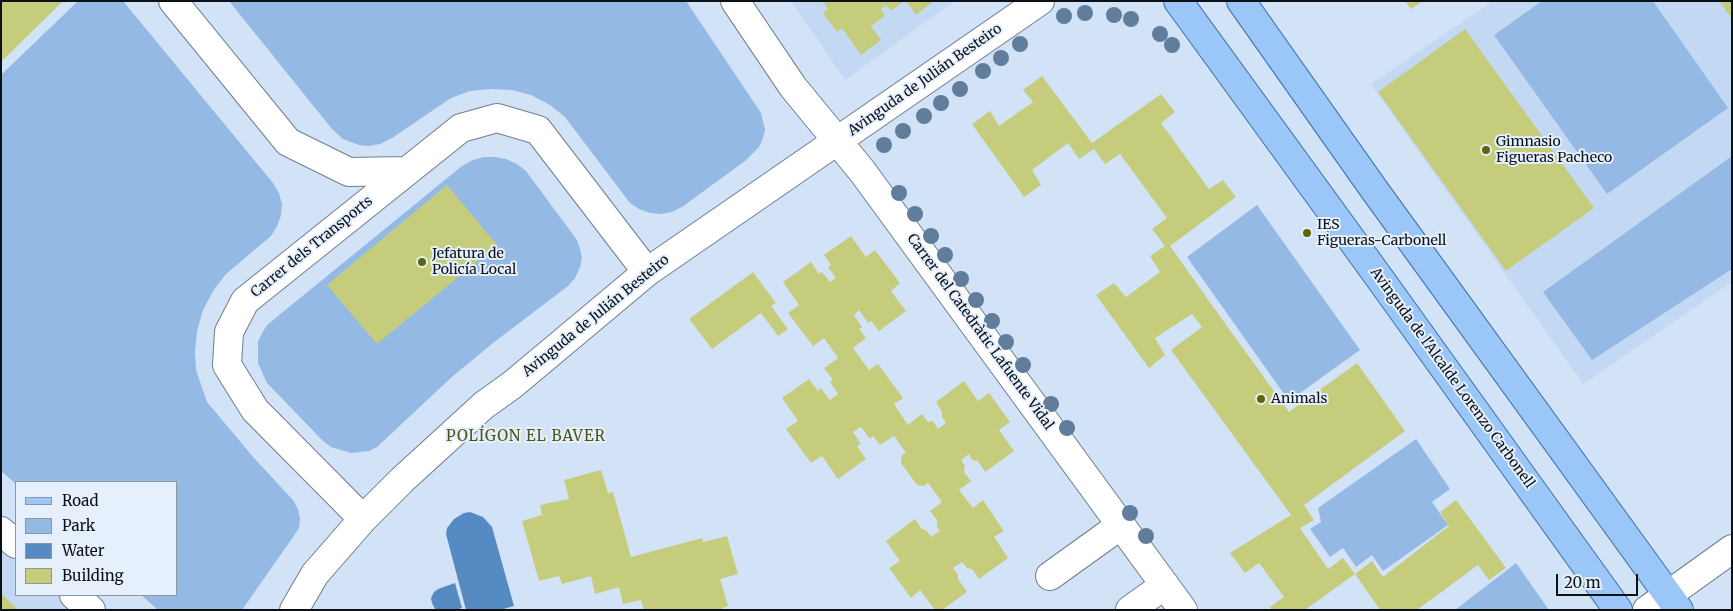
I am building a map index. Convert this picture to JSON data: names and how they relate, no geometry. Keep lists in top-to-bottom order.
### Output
{
  "streets": {
    "main road": ["Avinguda de l'Alcalde Lorenzo Carbonell"],
    "street": ["Avinguda de Julián Besteiro", "Carrer dels Transports", "Carrer del Catedràtic Lafuente Vidal"]
  },
  "crossings": [
    ["Avinguda de Julián Besteiro", "Carrer dels Transports"],
    ["Avinguda de Julián Besteiro", "Carrer del Catedràtic Lafuente Vidal"]
  ],
  "districts": ["POLÍGON EL BAVER"],
  "places": [
    "Gimnasio Figueras Pacheco",
    "IES Figueras-Carbonell",
    "Jefatura de Policía Local",
    "Animals"
  ],
  "legend": [
    "Road",
    "Park",
    "Water",
    "Building"
  ],
  "scale_bar": "20 m"
}
